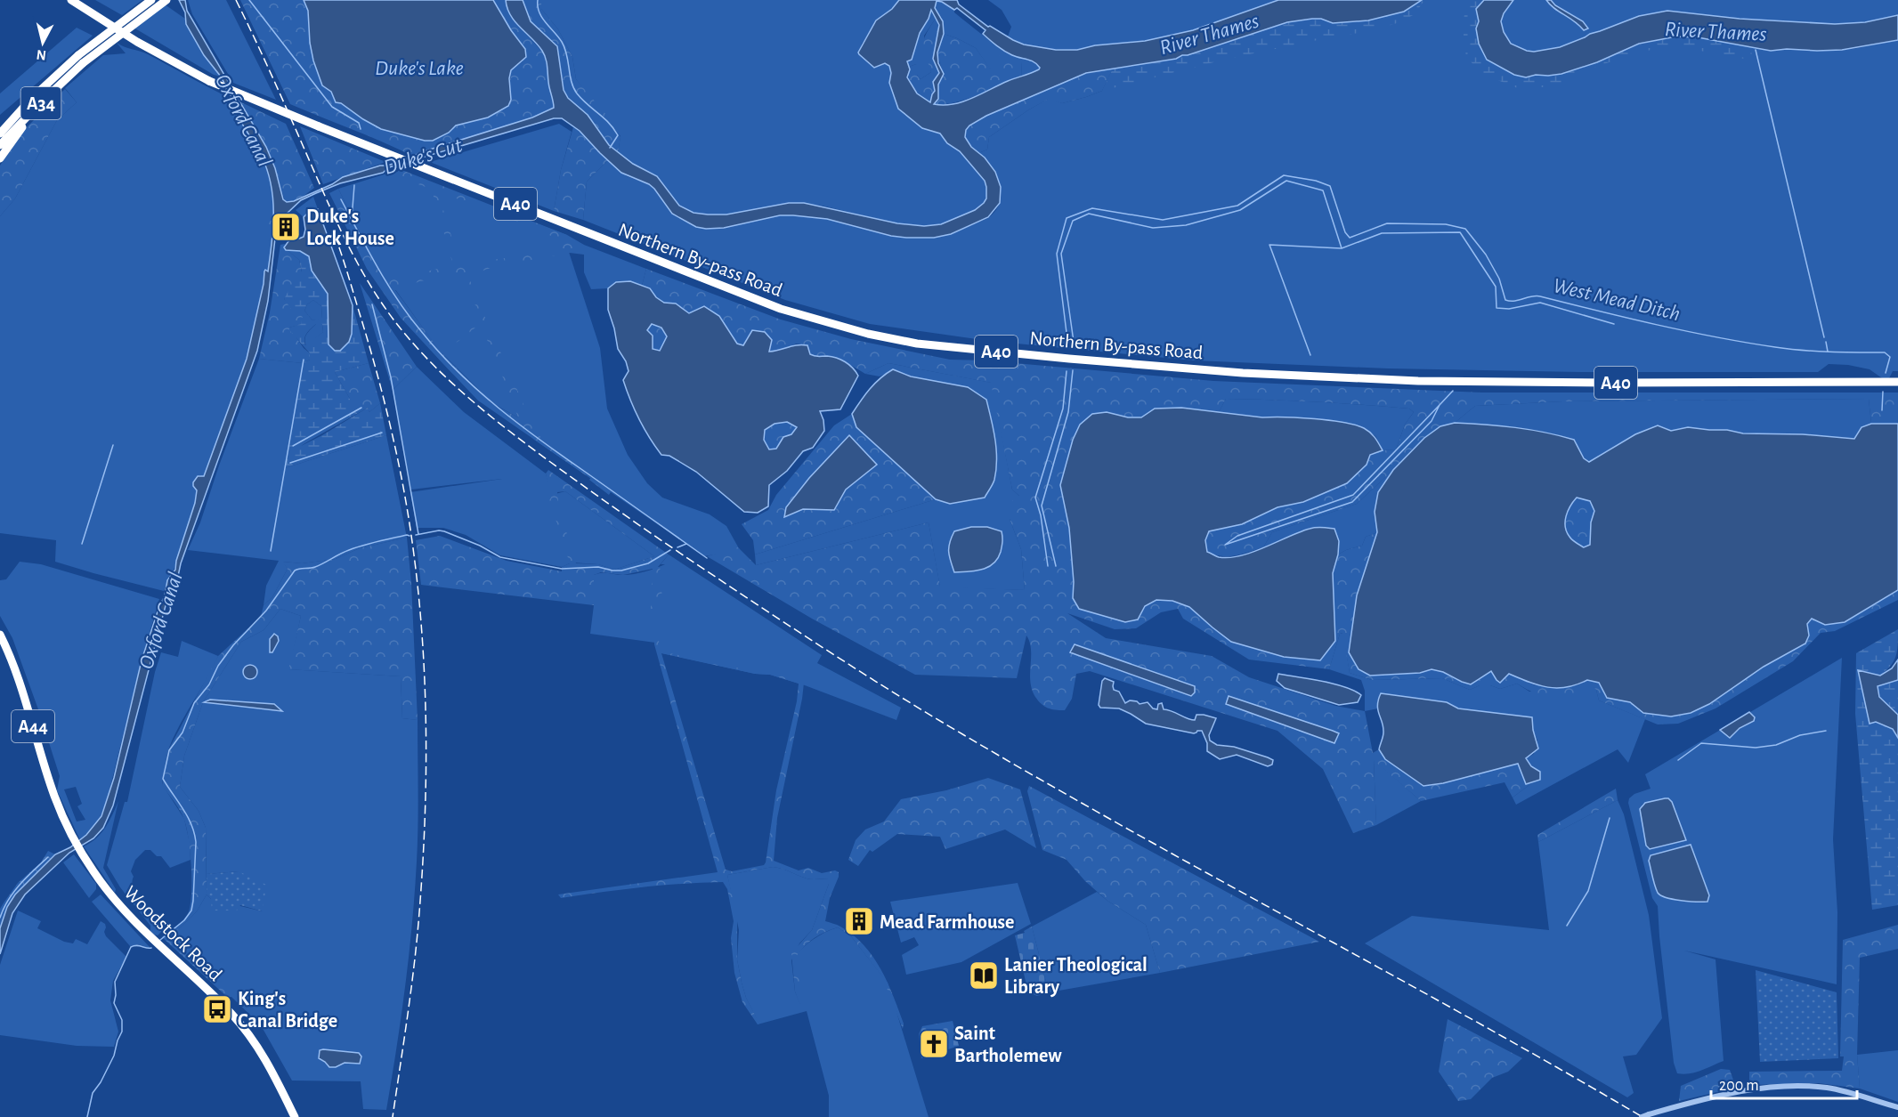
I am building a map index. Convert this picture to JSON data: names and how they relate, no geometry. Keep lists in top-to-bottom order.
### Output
{
  "streets": {
    "highway": [
      "A34",
      "A40",
      "Northern By-pass Road",
      "A44",
      "Woodstock Road"
    ]
  },
  "water": [
    "River Thames",
    "Duke's Lake",
    "Oxford Canal",
    "Duke's Cut",
    "West Mead Ditch"
  ],
  "places": {
    "building": ["Duke's Lock House", "Mead Farmhouse"],
    "library": ["Lanier Theological Library"],
    "bus stop": ["King's Canal Bridge"],
    "church": ["Saint Bartholemew"]
  },
  "scale_bar": "200 m",
  "north": "bottom"
}
